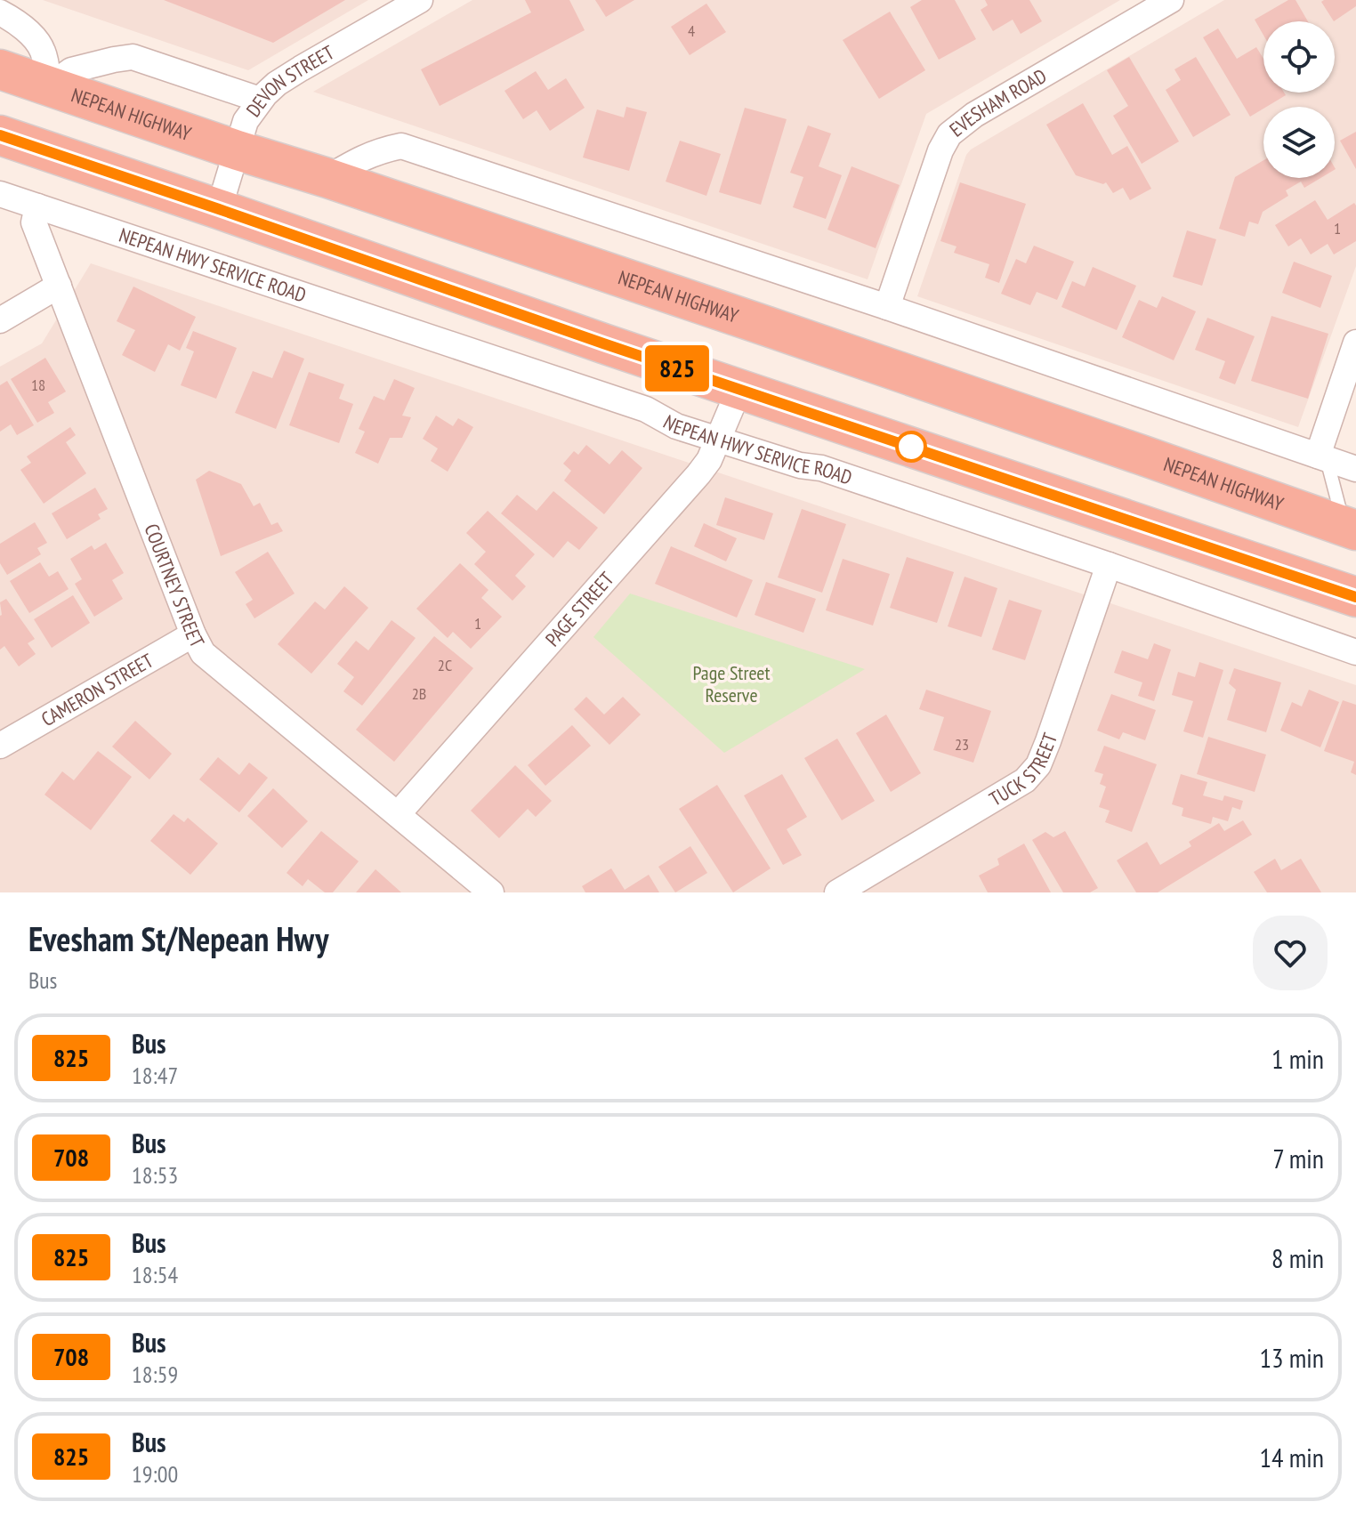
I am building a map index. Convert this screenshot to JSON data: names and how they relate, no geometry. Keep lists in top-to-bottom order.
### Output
{
  "streets": {
    "highway": ["NEPEAN HIGHWAY"],
    "street": [
      "DEVON STREET",
      "EVESHAM ROAD",
      "NEPEAN HWY SERVICE ROAD",
      "COURTNEY STREET",
      "PAGE STREET",
      "CAMERON STREET",
      "TUCK STREET"
    ]
  },
  "crossings": [
    ["DEVON STREET", "NEPEAN HIGHWAY"],
    ["NEPEAN HWY SERVICE ROAD", "COURTNEY STREET"],
    ["NEPEAN HWY SERVICE ROAD", "PAGE STREET"],
    ["NEPEAN HWY SERVICE ROAD", "TUCK STREET"],
    ["COURTNEY STREET", "PAGE STREET"],
    ["COURTNEY STREET", "CAMERON STREET"]
  ],
  "parks": ["Page Street Reserve"],
  "lines": ["bus line 825"],
  "house_numbers": [
    "4",
    "1",
    "18",
    "1",
    "2C",
    "2B",
    "23"
  ],
  "page": {
    "on_map": "825",
    "heading": ["Evesham St/Nepean Hwy", "Bus"],
    "list": [
      {
        "mark": "825",
        "name": "Bus",
        "note": "18:47",
        "value": "1 min"
      },
      {
        "mark": "708",
        "name": "Bus",
        "note": "18:53",
        "value": "7 min"
      },
      {
        "mark": "825",
        "name": "Bus",
        "note": "18:54",
        "value": "8 min"
      },
      {
        "mark": "708",
        "name": "Bus",
        "note": "18:59",
        "value": "13 min"
      },
      {
        "mark": "825",
        "name": "Bus",
        "note": "19:00",
        "value": "14 min"
      }
    ]
  }
}
